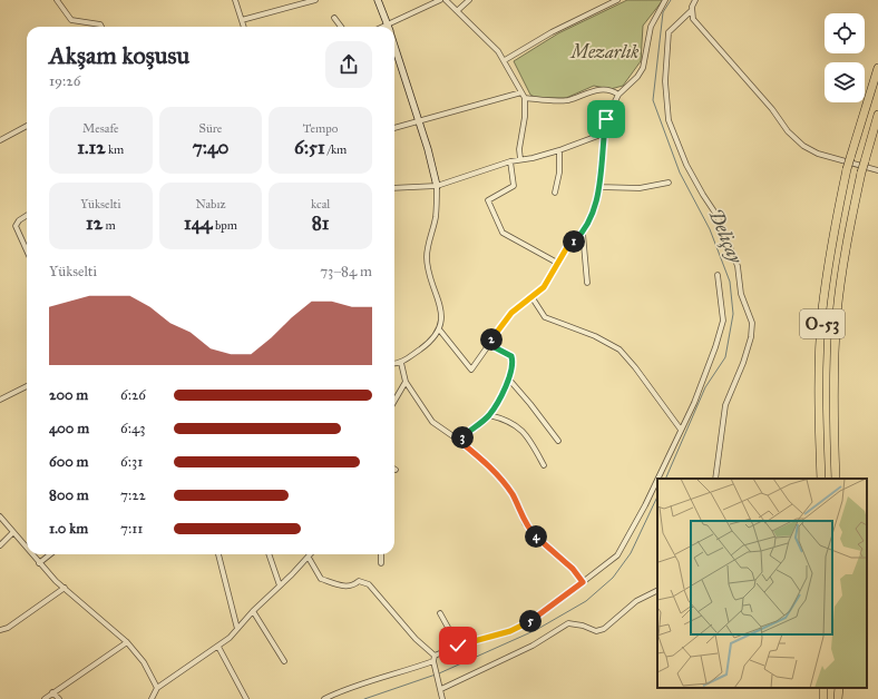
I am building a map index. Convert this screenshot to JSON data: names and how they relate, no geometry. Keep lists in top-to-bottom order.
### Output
{
  "streets": {
    "highway": ["O-53"]
  },
  "water": ["Deliçay"],
  "parks": ["Mezarlık"],
  "page": {
    "heading": ["Akşam koşusu", "19:26"],
    "stats": [
      ["Mesafe", "1.12 km"],
      ["Süre", "7:40"],
      ["Tempo", "6:51 /km"],
      ["Yükselti", "12 m"],
      ["Nabız", "144 bpm"],
      ["kcal", "81"]
    ],
    "pins": [
      "1",
      "2",
      "3",
      "4",
      "5"
    ],
    "chart": ["Yükselti", "73–84 m"],
    "list": [
      {
        "name": "200 m",
        "note": "6:26"
      },
      {
        "name": "400 m",
        "note": "6:43"
      },
      {
        "name": "600 m",
        "note": "6:31"
      },
      {
        "name": "800 m",
        "note": "7:22"
      },
      {
        "name": "1.0 km",
        "note": "7:11"
      }
    ]
  }
}
